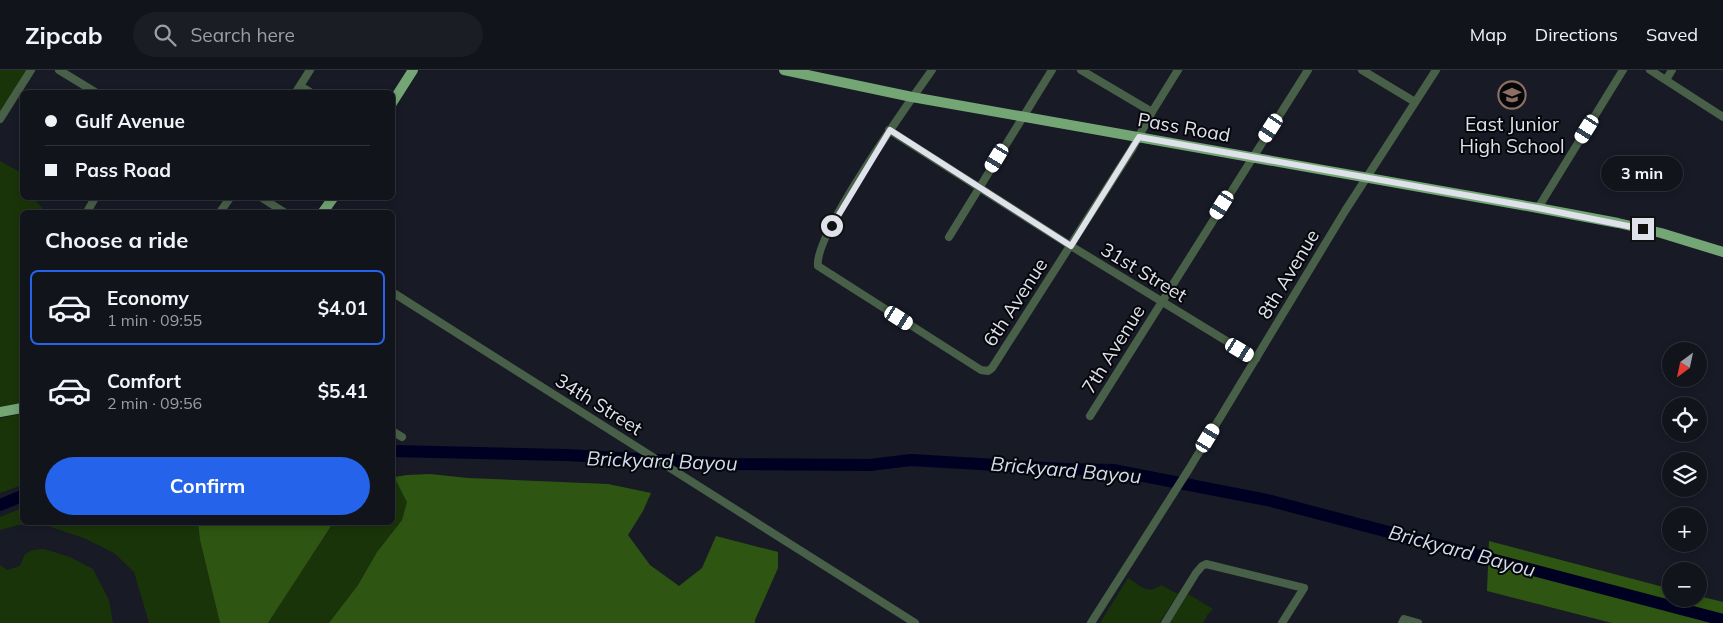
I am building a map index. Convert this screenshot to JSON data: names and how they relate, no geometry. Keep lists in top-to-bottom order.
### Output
{
  "streets": {
    "main road": ["Pass Road"],
    "street": [
      "31st Street",
      "8th Avenue",
      "6th Avenue",
      "7th Avenue",
      "34th Street"
    ]
  },
  "crossings": [
    ["Pass Road", "8th Avenue"],
    ["Pass Road", "6th Avenue"],
    ["Pass Road", "7th Avenue"],
    ["31st Street", "8th Avenue"],
    ["31st Street", "6th Avenue"],
    ["31st Street", "7th Avenue"]
  ],
  "water": ["Brickyard Bayou"],
  "places": {
    "school or university": ["East Junior High School"]
  },
  "north": "bottom left",
  "page": {
    "header": "Zipcab",
    "search": "Search here",
    "nav": ["Map", "Directions", "Saved"],
    "banner": ["Gulf Avenue", "Pass Road"],
    "bubble": "3 min",
    "heading": "Choose a ride",
    "list": [
      {
        "name": "Economy",
        "note": "1 min · 09:55",
        "value": "$4.01"
      },
      {
        "name": "Comfort",
        "note": "2 min · 09:56",
        "value": "$5.41"
      }
    ],
    "map_buttons": ["+", "−"],
    "buttons": "Confirm"
  }
}
